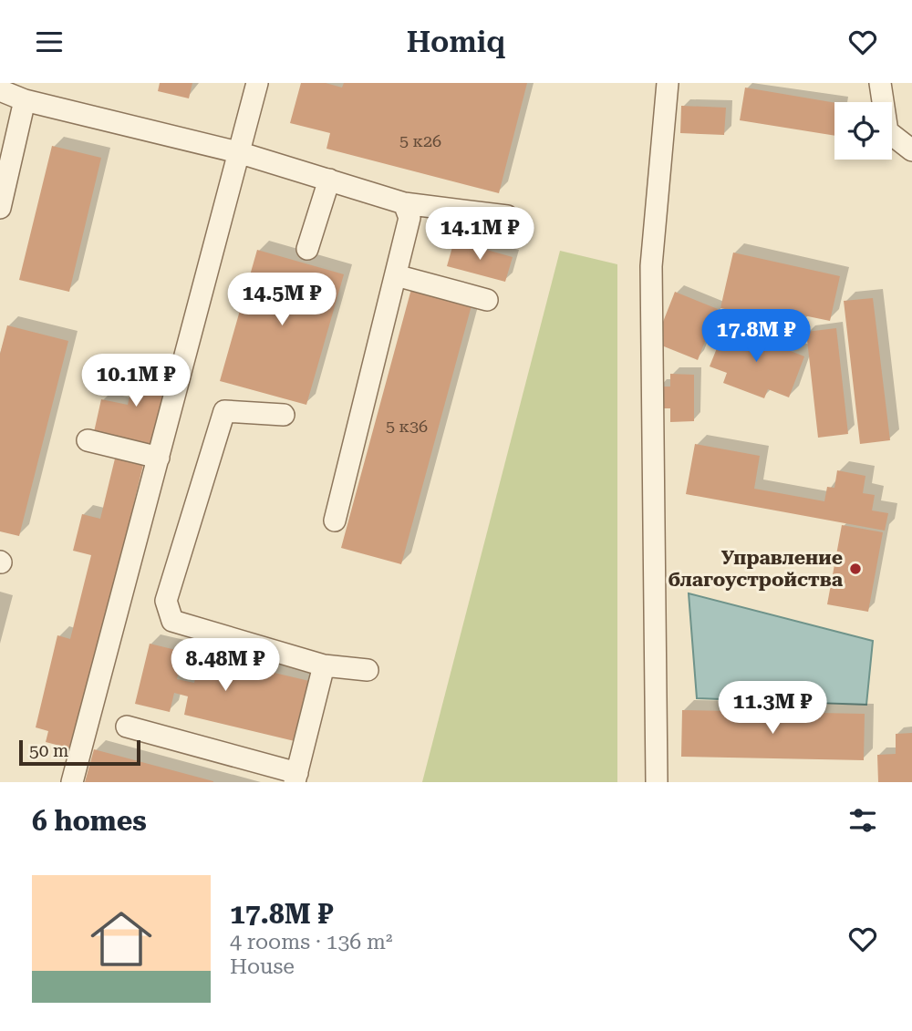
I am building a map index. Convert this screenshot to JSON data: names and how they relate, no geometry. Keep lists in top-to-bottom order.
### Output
{
  "places": ["Управление благоустройства"],
  "house_numbers": ["5 к26", "5 к36"],
  "scale_bar": "50 m",
  "page": {
    "header": "Homiq",
    "price": [
      "14.1M ₽",
      "14.5M ₽",
      "17.8M ₽",
      "10.1M ₽",
      "8.48M ₽",
      "11.3M ₽"
    ],
    "scale": "50 m",
    "heading": "6 homes",
    "list": [
      {
        "name": "17.8M ₽",
        "note": "4 rooms · 136 m² · House"
      }
    ]
  }
}
